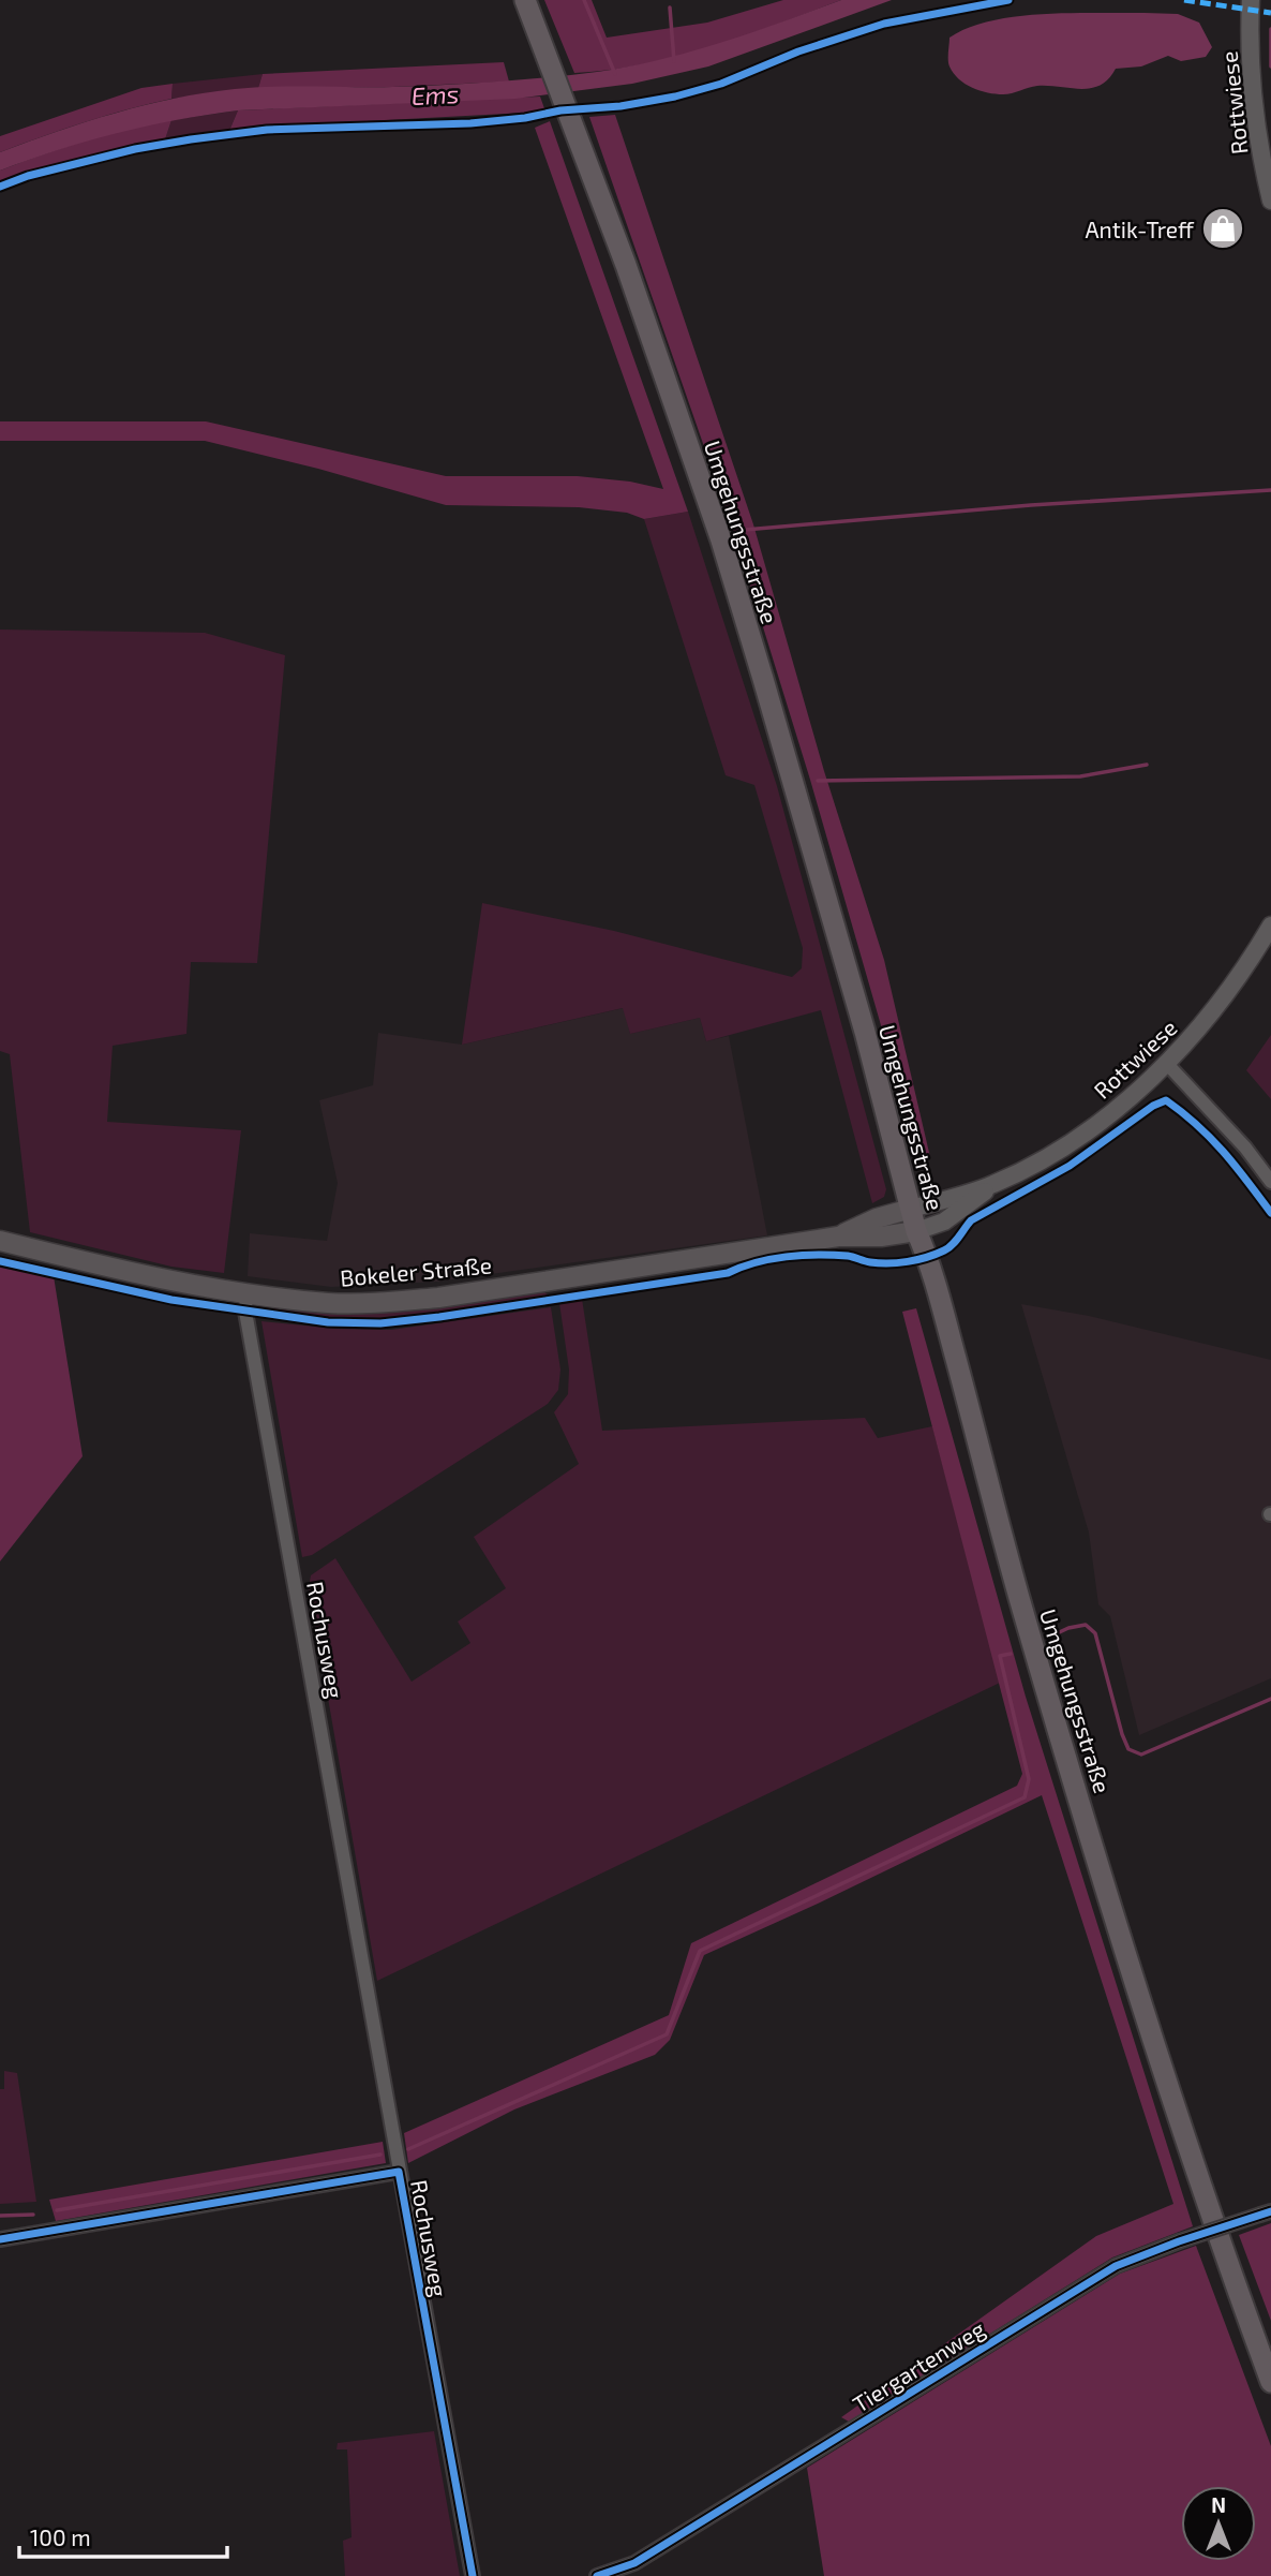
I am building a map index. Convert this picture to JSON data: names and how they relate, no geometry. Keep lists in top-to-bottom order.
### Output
{
  "streets": {
    "main road": ["Umgehungsstraße", "Bokeler Straße"],
    "street": ["Rottwiese", "Rochusweg", "Tiergartenweg"]
  },
  "crossings": [
    ["Rottwiese", "Umgehungsstraße"],
    ["Rottwiese", "Bokeler Straße"],
    ["Umgehungsstraße", "Bokeler Straße"],
    ["Bokeler Straße", "Rochusweg"]
  ],
  "water": ["Ems"],
  "places": {
    "shop": ["Antik-Treff"]
  },
  "scale_bar": "100 m",
  "north": "top"
}
